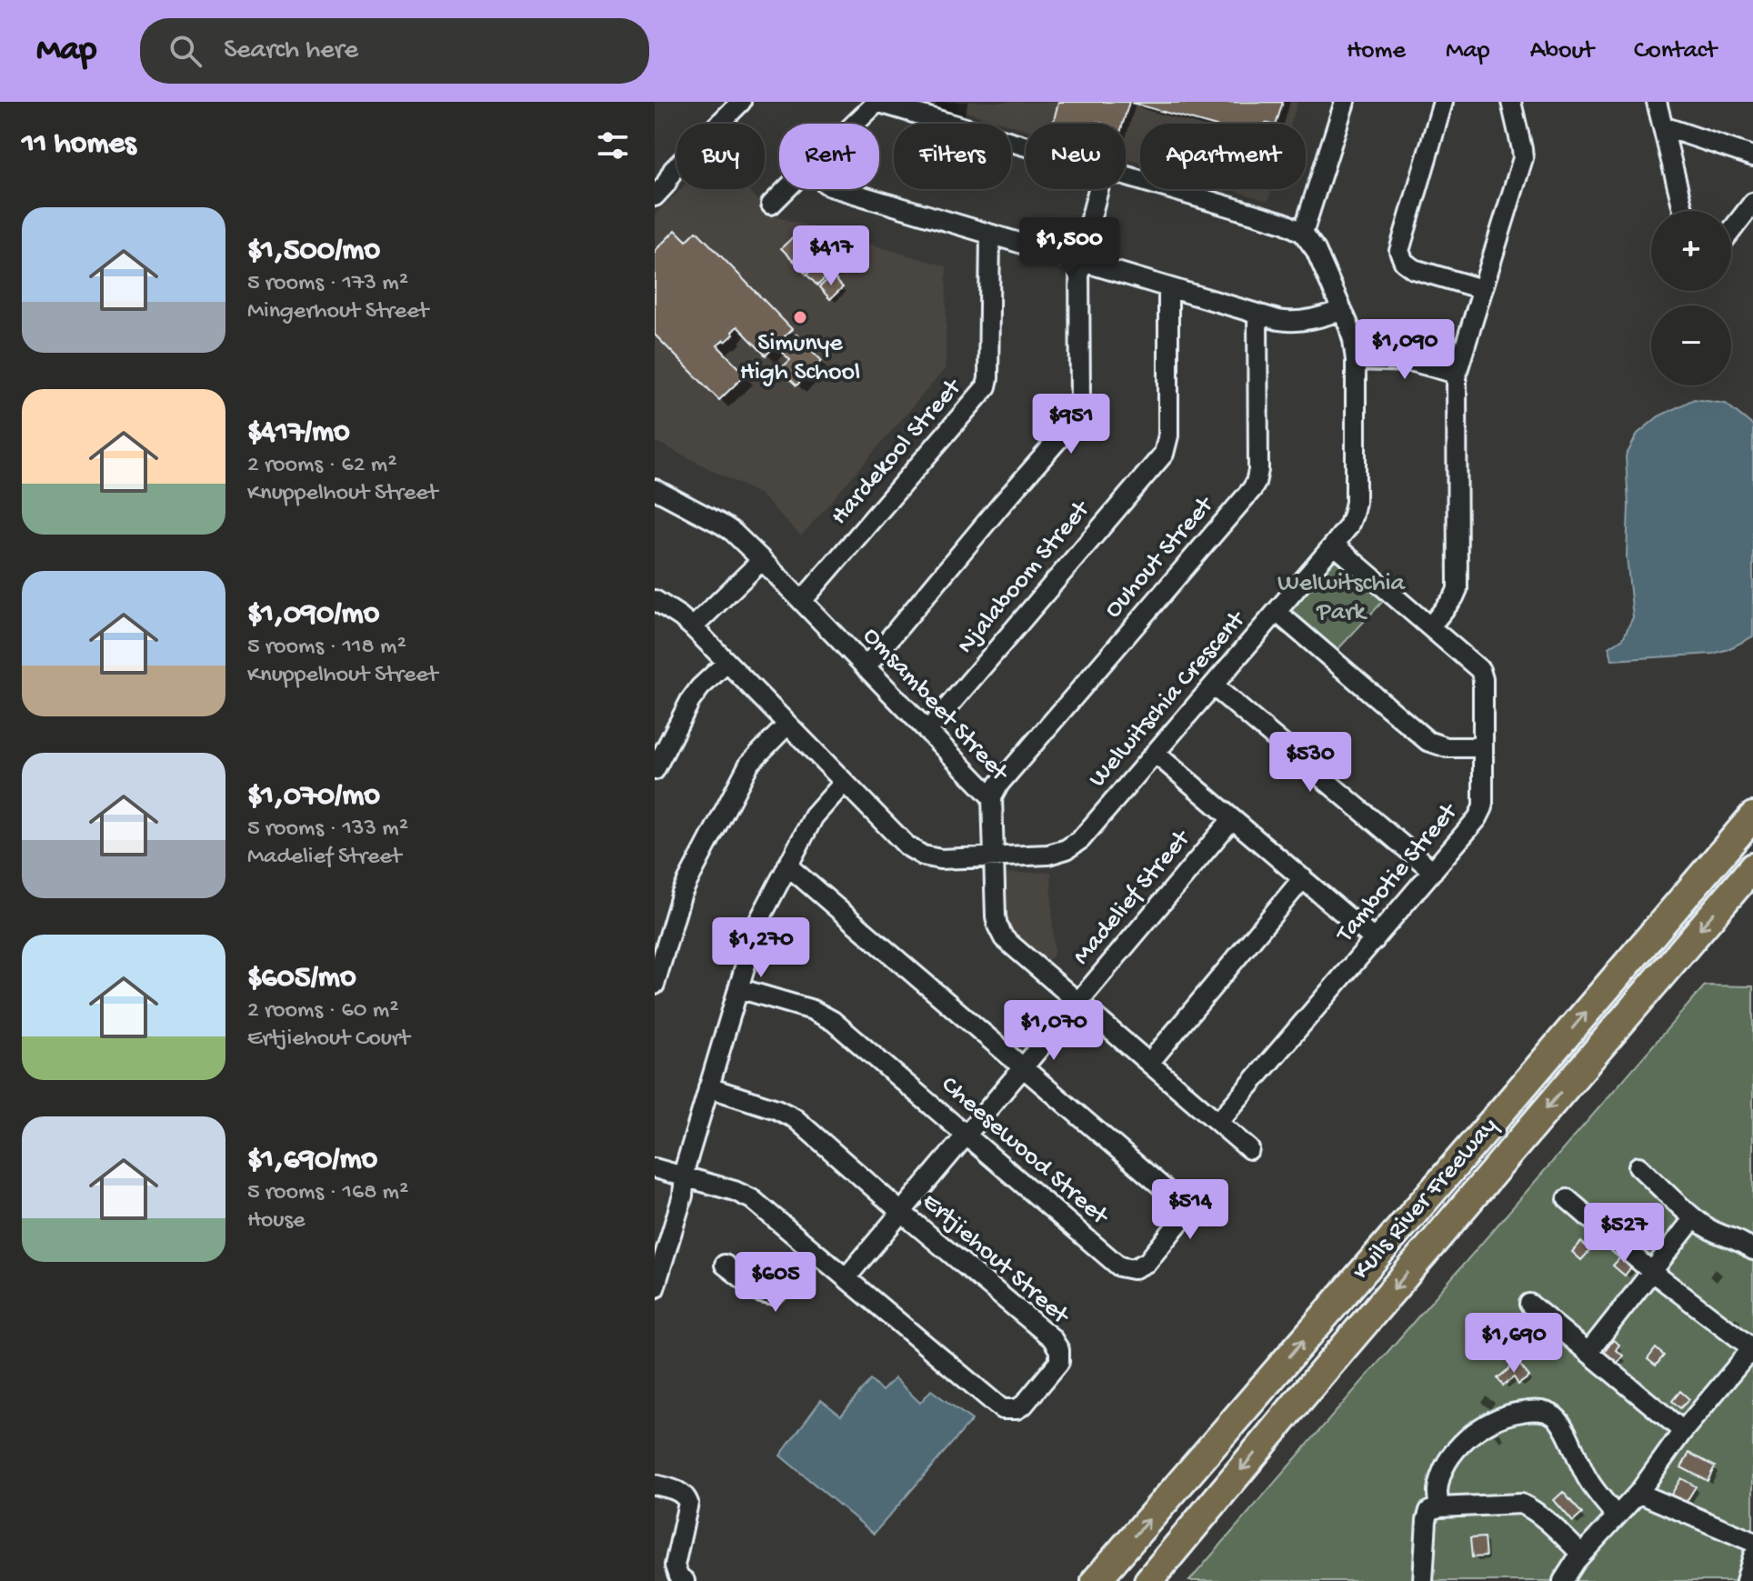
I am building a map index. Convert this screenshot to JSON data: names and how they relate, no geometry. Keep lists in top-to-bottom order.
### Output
{
  "streets": {
    "highway": ["Kuils River Freeway"],
    "street": [
      "Hardekool Street",
      "Ouhout Street",
      "Njalaboom Street",
      "Welwitschia Crescent",
      "Omsambeet Street",
      "Tambotie Street",
      "Madelief Street",
      "Cheesewood Street",
      "Ertjiehout Street"
    ]
  },
  "crossings": [
    ["Hardekool Street", "Omsambeet Street"],
    ["Ouhout Street", "Omsambeet Street"],
    ["Njalaboom Street", "Omsambeet Street"],
    ["Welwitschia Crescent", "Omsambeet Street"],
    ["Welwitschia Crescent", "Tambotie Street"],
    ["Omsambeet Street", "Tambotie Street"],
    ["Omsambeet Street", "Madelief Street"],
    ["Madelief Street", "Cheesewood Street"],
    ["Madelief Street", "Ertjiehout Street"]
  ],
  "parks": ["Welwitschia Park"],
  "places": ["Simunye High School"],
  "page": {
    "header": "Map",
    "search": "Search here",
    "nav": [
      "Home",
      "Map",
      "About",
      "Contact"
    ],
    "heading": "11 homes",
    "chip": [
      "Buy",
      "Rent",
      "Filters",
      "New",
      "Apartment"
    ],
    "list": [
      {
        "name": "$1,500/mo",
        "note": "5 rooms · 173 m² · Mingerhout Street"
      },
      {
        "name": "$417/mo",
        "note": "2 rooms · 62 m² · Knuppelhout Street"
      },
      {
        "name": "$1,090/mo",
        "note": "5 rooms · 118 m² · Knuppelhout Street"
      },
      {
        "name": "$1,070/mo",
        "note": "5 rooms · 133 m² · Madelief Street"
      },
      {
        "name": "$605/mo",
        "note": "2 rooms · 60 m² · Ertjiehout Court"
      },
      {
        "name": "$1,690/mo",
        "note": "5 rooms · 168 m² · House"
      }
    ],
    "map_buttons": ["+", "−"],
    "price": [
      "$1,500",
      "$417",
      "$1,090",
      "$951",
      "$530",
      "$1,270",
      "$1,070",
      "$514",
      "$527",
      "$605",
      "$1,690"
    ]
  }
}
